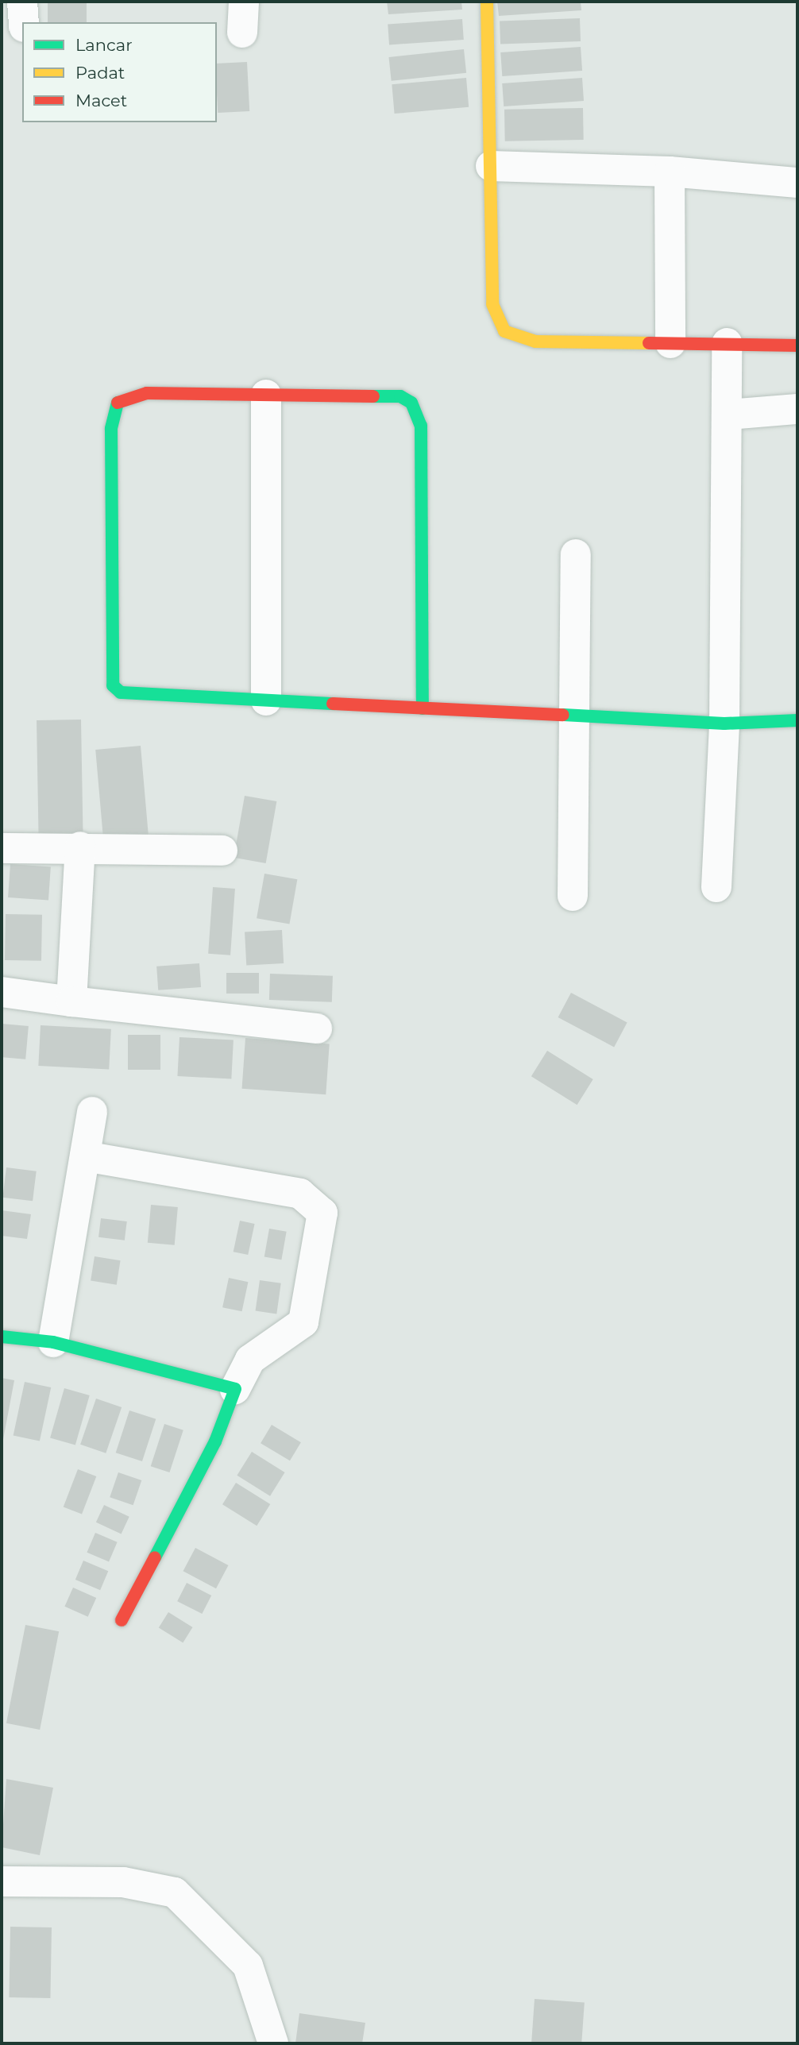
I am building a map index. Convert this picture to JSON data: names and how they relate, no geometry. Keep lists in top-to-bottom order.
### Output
{
  "legend": ["Lancar", "Padat", "Macet"]
}
